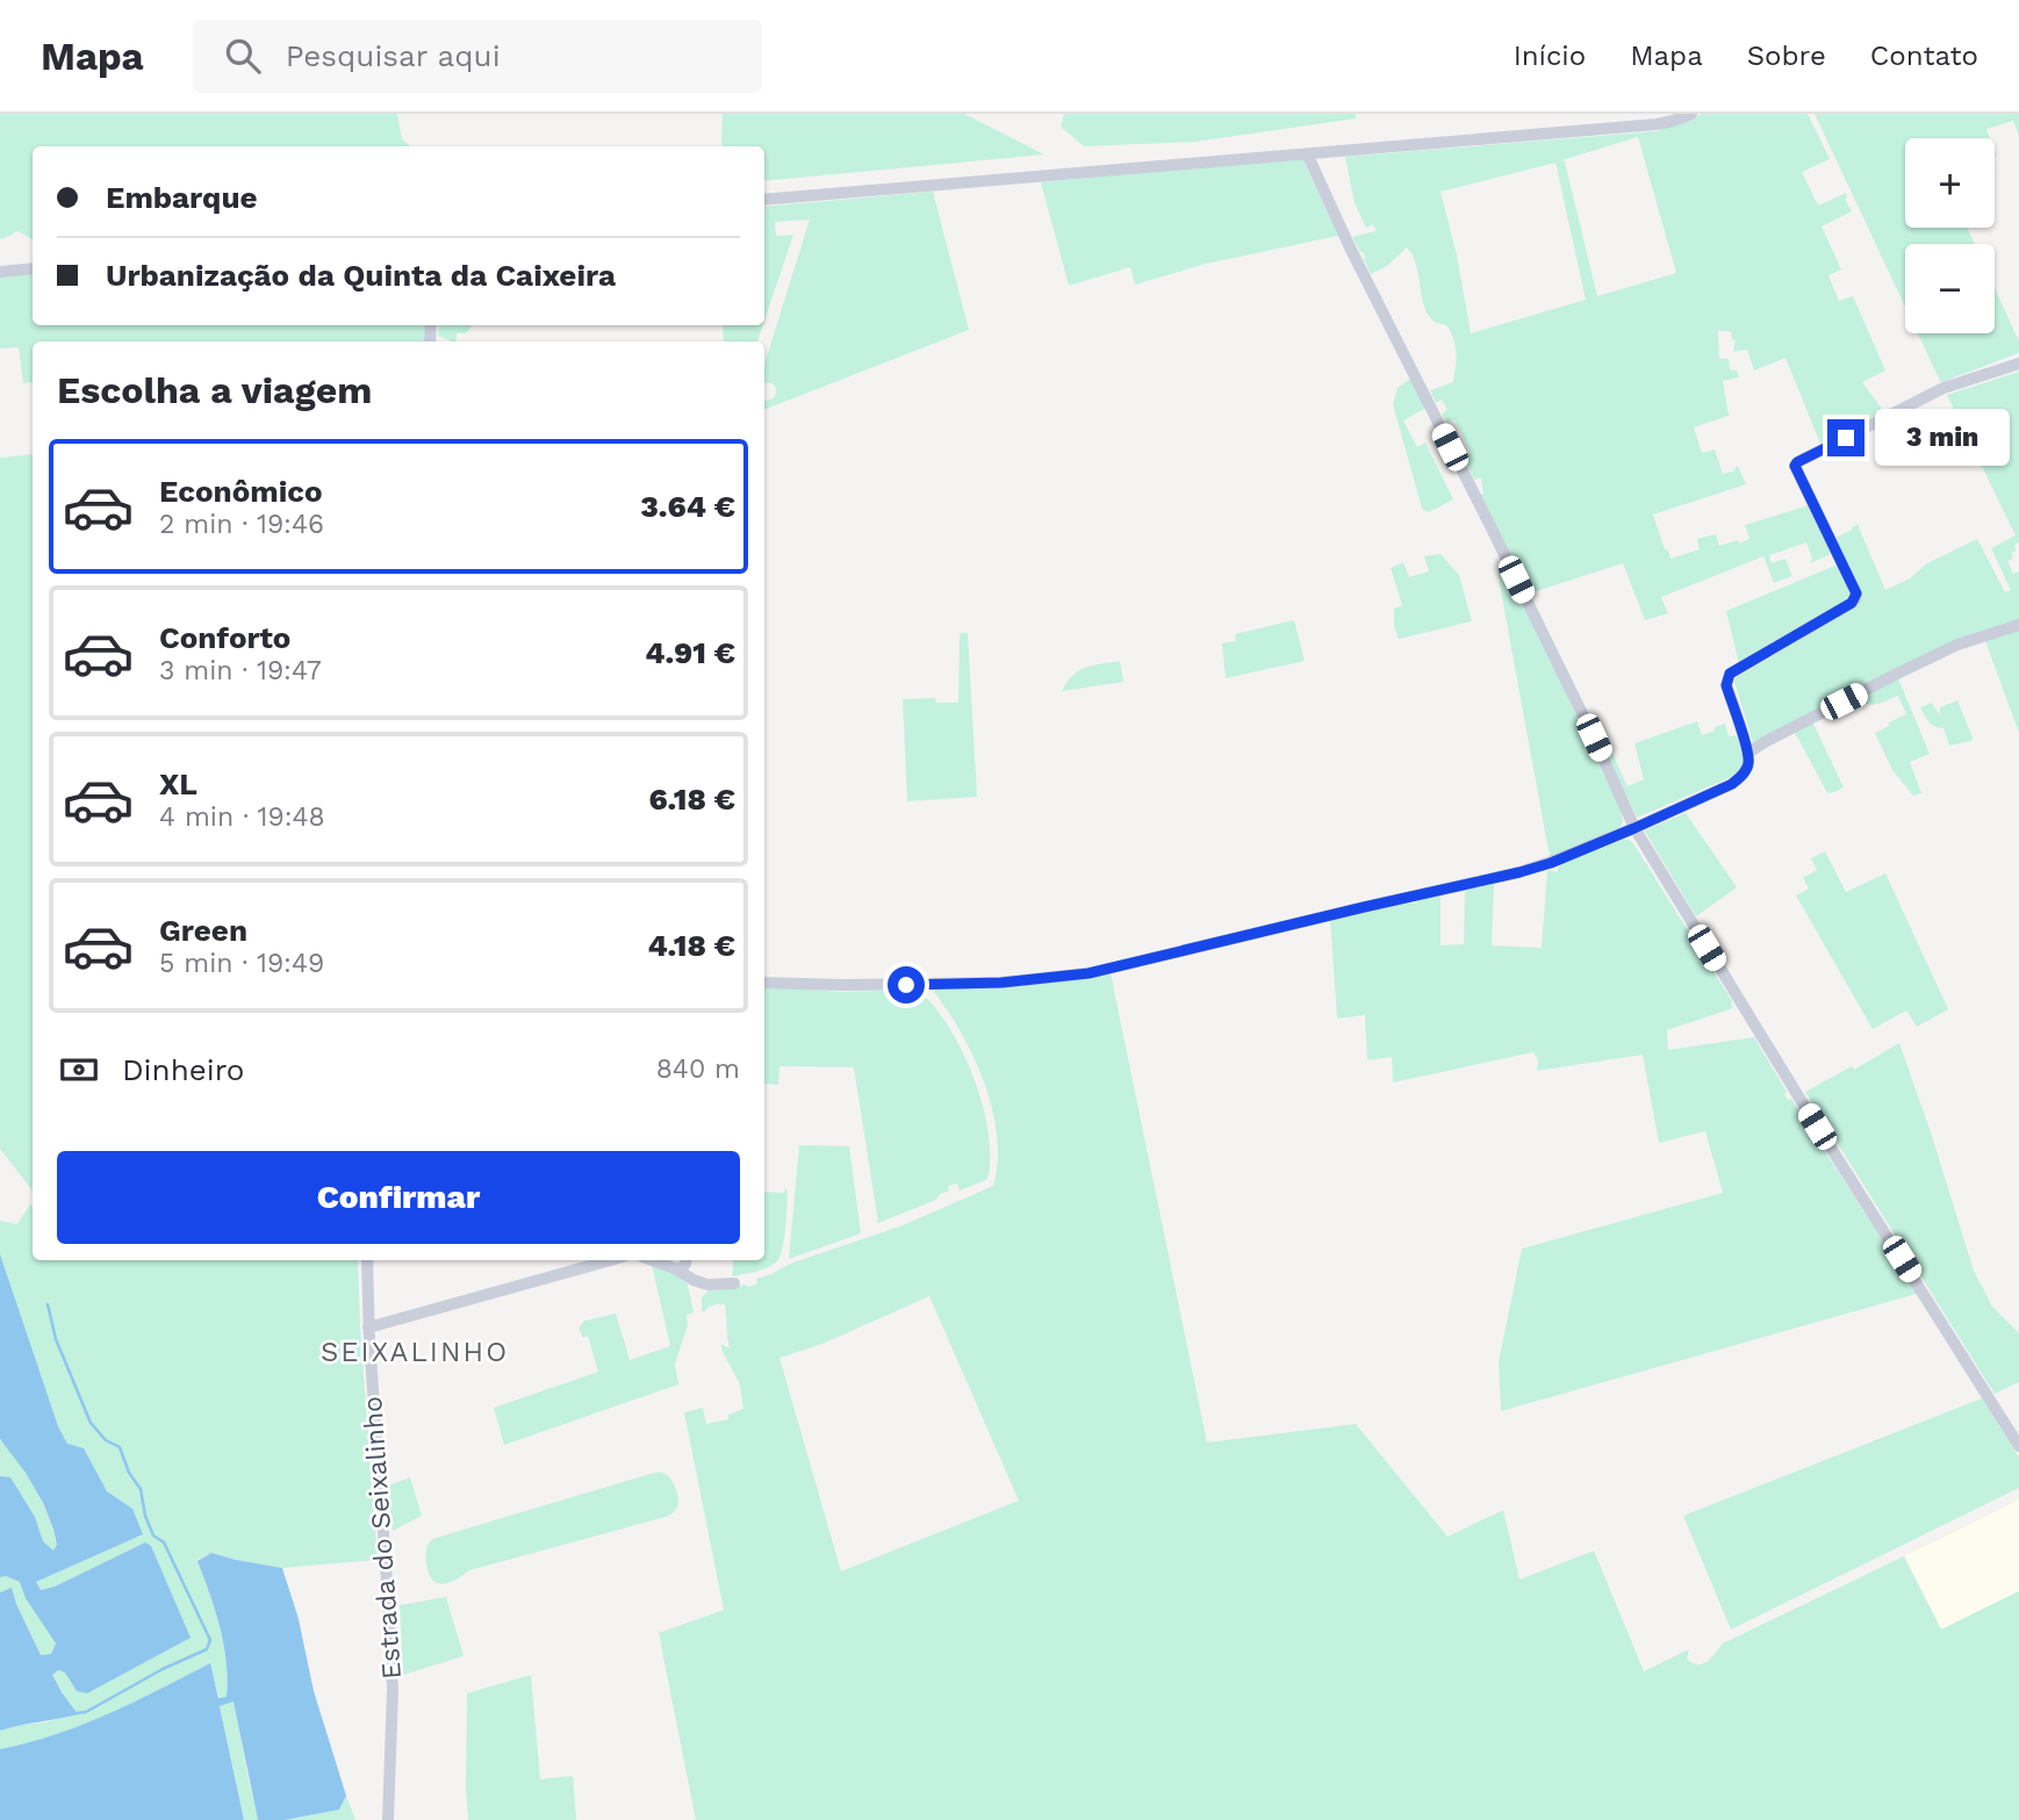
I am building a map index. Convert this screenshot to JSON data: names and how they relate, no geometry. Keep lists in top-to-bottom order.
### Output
{
  "streets": {
    "street": ["Estrada do Seixalinho"]
  },
  "districts": ["SEIXALINHO"],
  "page": {
    "header": "Mapa",
    "search": "Pesquisar aqui",
    "nav": [
      "Início",
      "Mapa",
      "Sobre",
      "Contato"
    ],
    "map_buttons": ["+", "−"],
    "banner": ["Embarque", "Urbanização da Quinta da Caixeira"],
    "heading": "Escolha a viagem",
    "bubble": "3 min",
    "list": [
      {
        "name": "Econômico",
        "note": "2 min · 19:46",
        "value": "3.64 €"
      },
      {
        "name": "Conforto",
        "note": "3 min · 19:47",
        "value": "4.91 €"
      },
      {
        "name": "XL",
        "note": "4 min · 19:48",
        "value": "6.18 €"
      },
      {
        "name": "Green",
        "note": "5 min · 19:49",
        "value": "4.18 €"
      }
    ],
    "pay": ["Dinheiro", "840 m"],
    "buttons": "Confirmar"
  }
}
